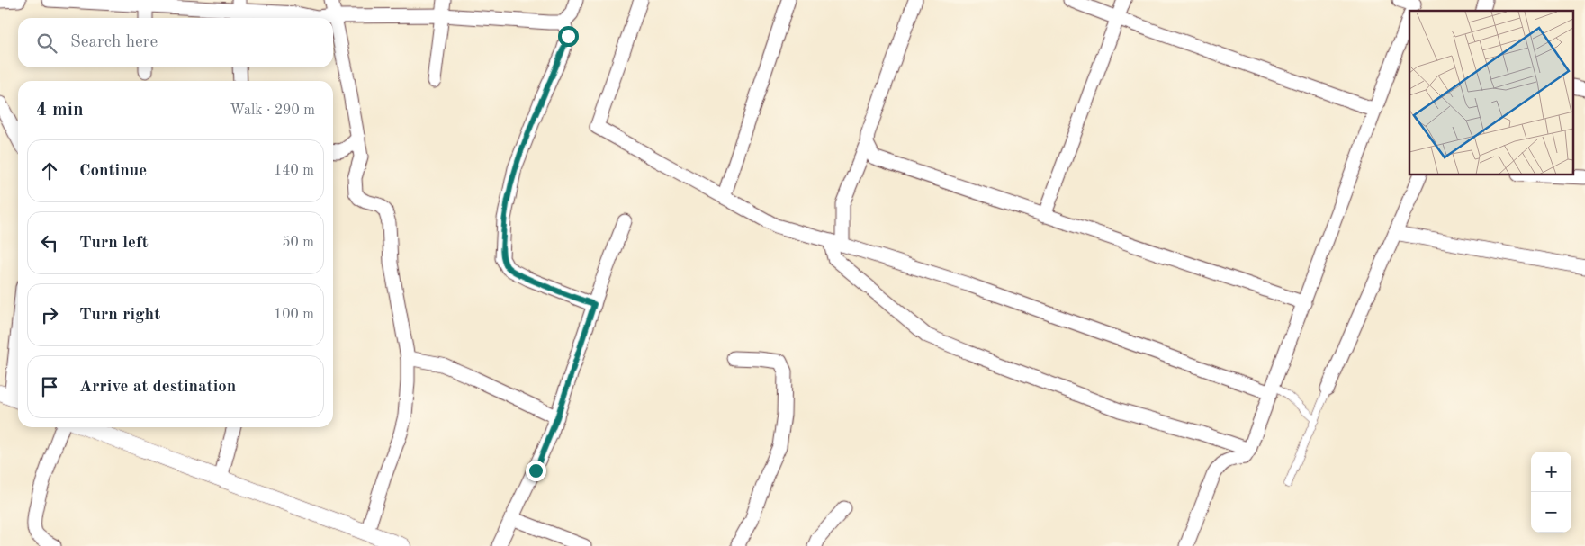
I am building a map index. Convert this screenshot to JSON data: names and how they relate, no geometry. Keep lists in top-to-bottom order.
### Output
{
  "page": {
    "search": "Search here",
    "heading": ["4 min", "Walk · 290 m"],
    "list": [
      ["Continue", "140 m"],
      ["Turn left", "50 m"],
      ["Turn right", "100 m"],
      "Arrive at destination"
    ],
    "map_buttons": ["+", "−"]
  }
}
